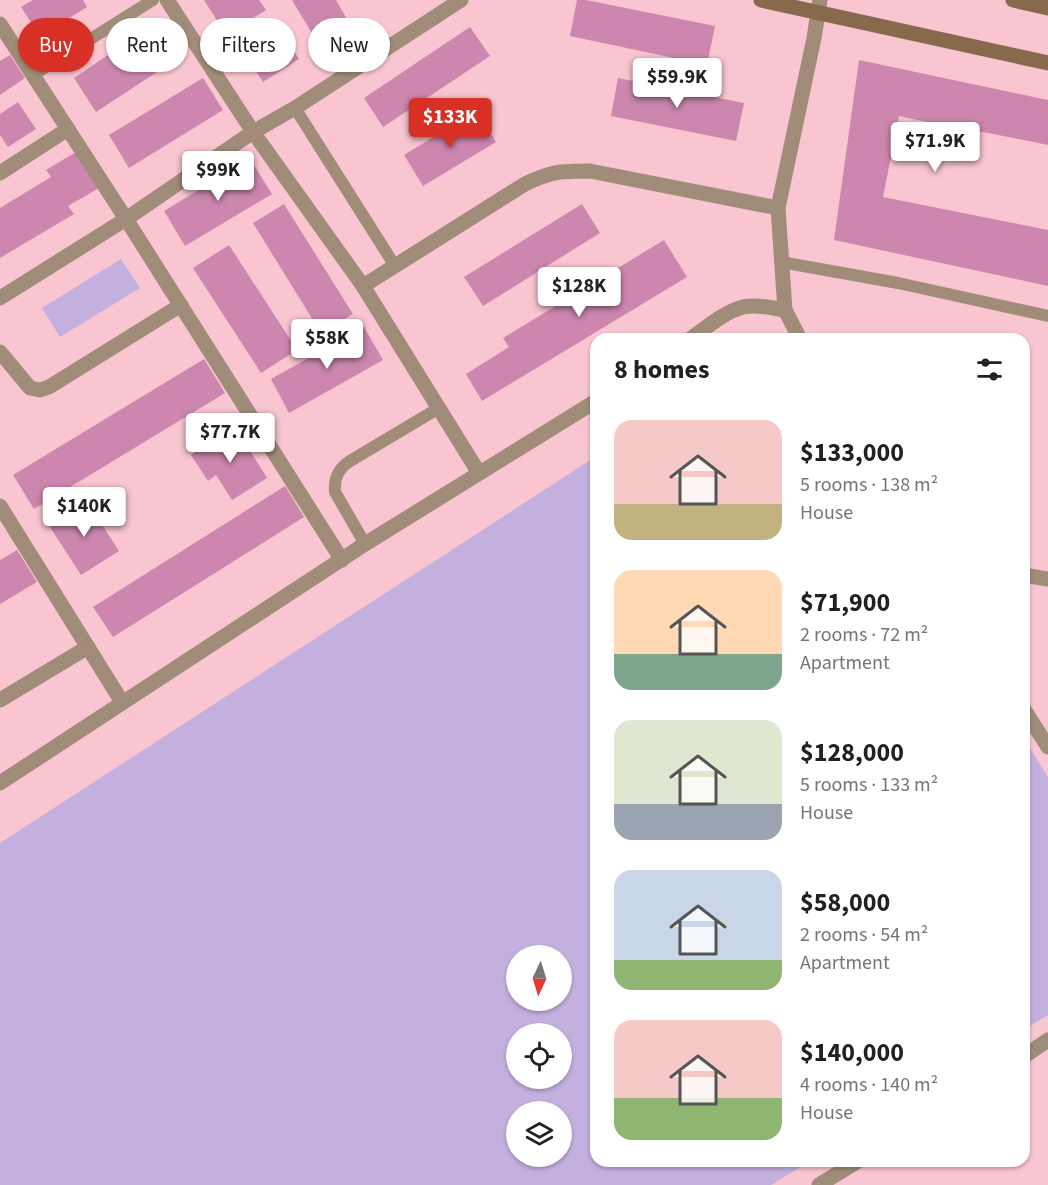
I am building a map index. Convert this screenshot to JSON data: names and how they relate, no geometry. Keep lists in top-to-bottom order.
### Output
{
  "north": "bottom",
  "page": {
    "chip": [
      "Buy",
      "Rent",
      "Filters",
      "New"
    ],
    "price": [
      "$59.9K",
      "$133K",
      "$71.9K",
      "$99K",
      "$128K",
      "$58K",
      "$77.7K",
      "$140K"
    ],
    "heading": "8 homes",
    "list": [
      {
        "name": "$133,000",
        "note": "5 rooms · 138 m² · House"
      },
      {
        "name": "$71,900",
        "note": "2 rooms · 72 m² · Apartment"
      },
      {
        "name": "$128,000",
        "note": "5 rooms · 133 m² · House"
      },
      {
        "name": "$58,000",
        "note": "2 rooms · 54 m² · Apartment"
      },
      {
        "name": "$140,000",
        "note": "4 rooms · 140 m² · House"
      }
    ]
  }
}
